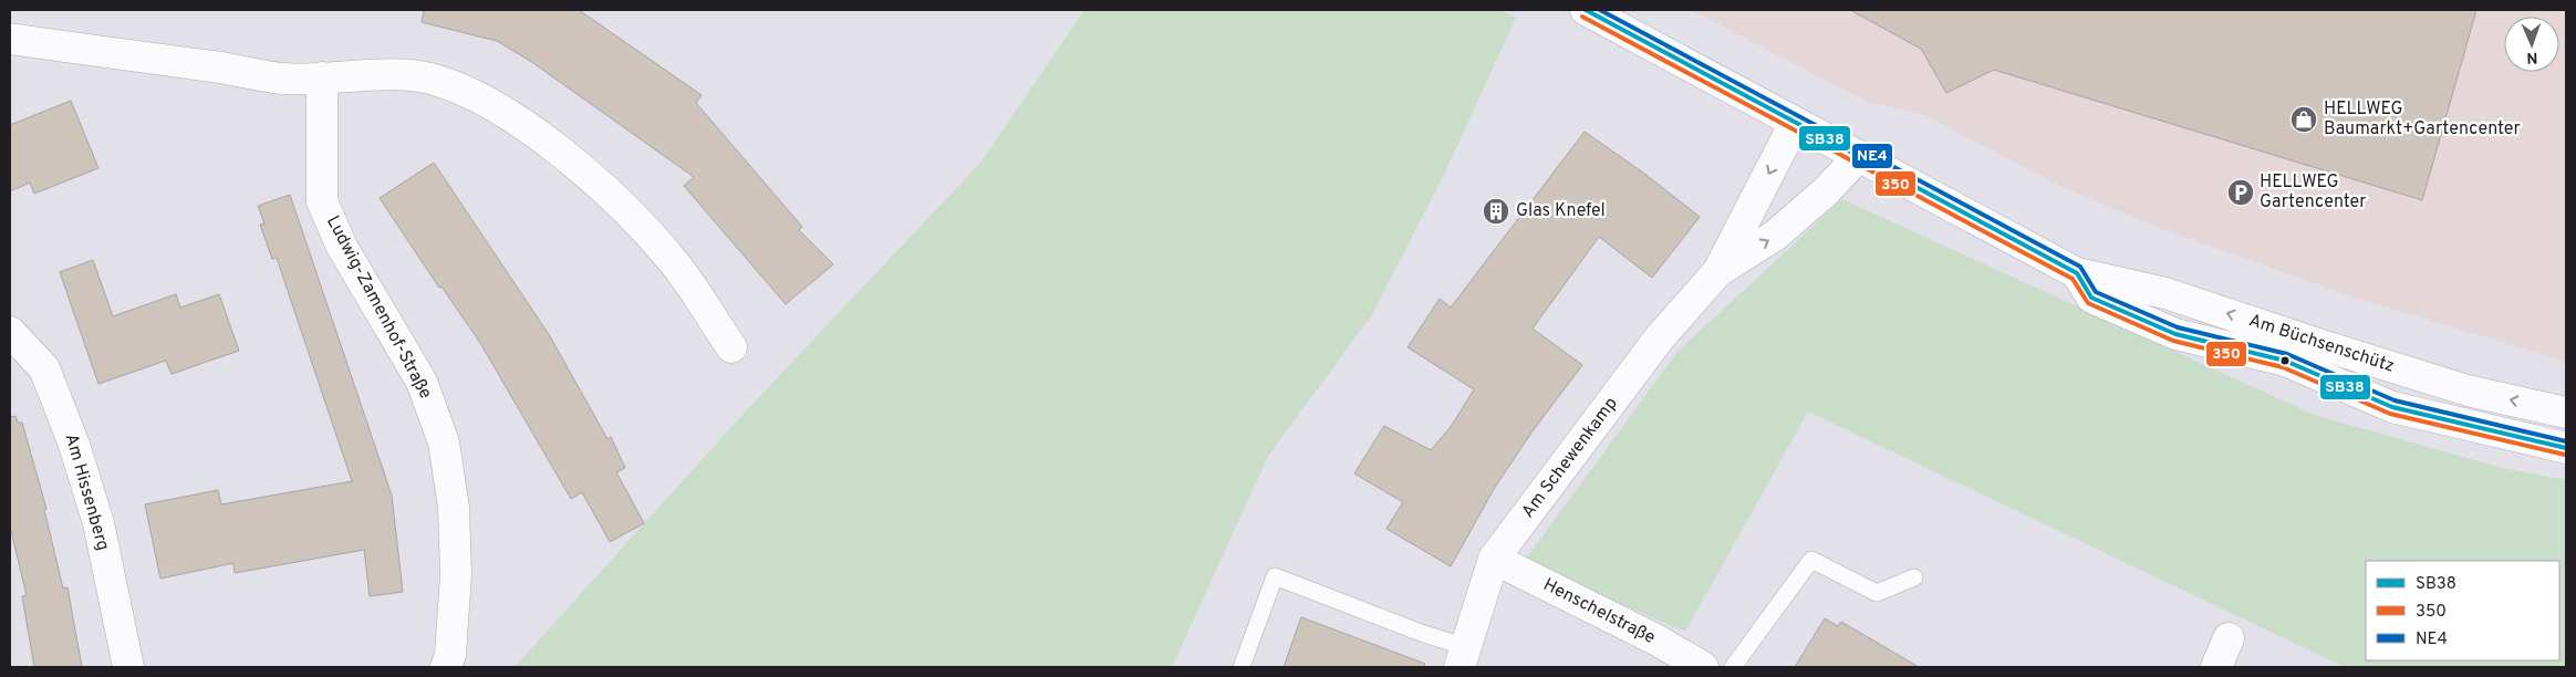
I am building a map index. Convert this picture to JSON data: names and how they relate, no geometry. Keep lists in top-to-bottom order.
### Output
{
  "streets": {
    "street": [
      "Ludwig-Zamenhof-Straße",
      "Am Büchsenschütz",
      "Am Schewenkamp",
      "Am Hissenberg",
      "Henschelstraße"
    ]
  },
  "crossings": [
    ["Am Büchsenschütz", "Am Schewenkamp"],
    ["Am Schewenkamp", "Henschelstraße"]
  ],
  "places": {
    "shop": ["HELLWEG Baumarkt+Gartencenter"],
    "parking": ["HELLWEG Gartencenter"],
    "building": ["Glas Knefel"]
  },
  "lines": ["transit line SB38", "transit line NE4", "transit line 350"],
  "legend": ["SB38", "350", "NE4"],
  "north": "bottom"
}
